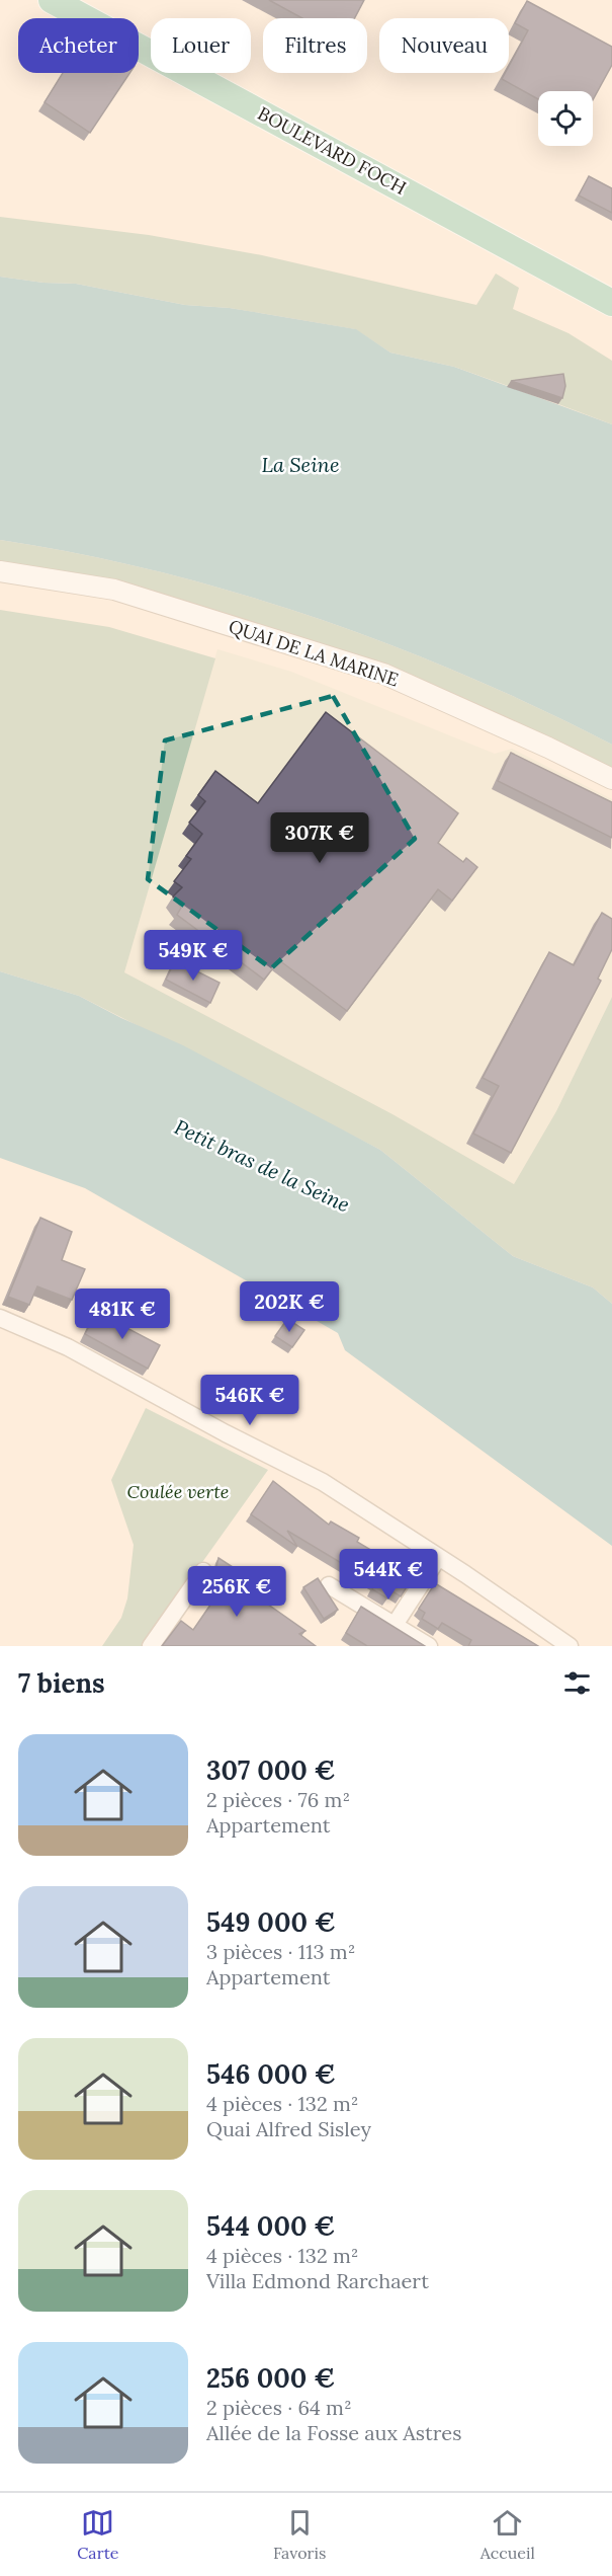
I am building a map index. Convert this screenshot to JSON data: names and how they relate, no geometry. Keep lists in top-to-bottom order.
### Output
{
  "streets": {
    "main road": ["BOULEVARD FOCH"],
    "street": ["QUAI DE LA MARINE"]
  },
  "water": ["La Seine", "Petit bras de la Seine"],
  "parks": ["Coulée verte"],
  "page": {
    "chip": [
      "Acheter",
      "Louer",
      "Filtres",
      "Nouveau"
    ],
    "price": [
      "307K €",
      "549K €",
      "202K €",
      "481K €",
      "546K €",
      "544K €",
      "256K €"
    ],
    "heading": "7 biens",
    "list": [
      {
        "name": "307 000 €",
        "note": "2 pièces · 76 m² · Appartement"
      },
      {
        "name": "549 000 €",
        "note": "3 pièces · 113 m² · Appartement"
      },
      {
        "name": "546 000 €",
        "note": "4 pièces · 132 m² · Quai Alfred Sisley"
      },
      {
        "name": "544 000 €",
        "note": "4 pièces · 132 m² · Villa Edmond Rarchaert"
      },
      {
        "name": "256 000 €",
        "note": "2 pièces · 64 m² · Allée de la Fosse aux Astres"
      }
    ],
    "tabs": ["Carte", "Favoris", "Accueil"]
  }
}
